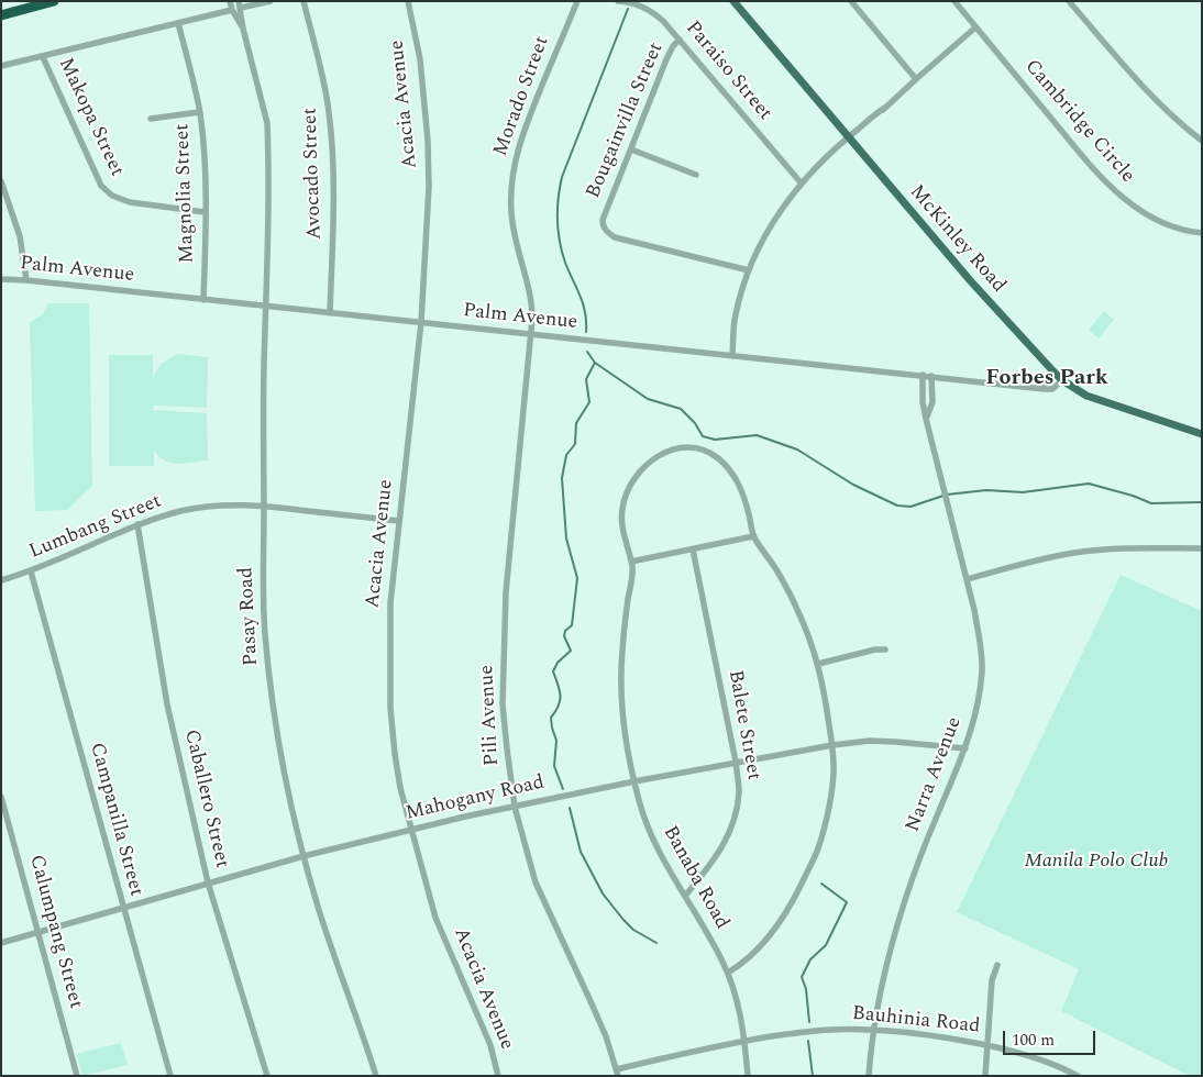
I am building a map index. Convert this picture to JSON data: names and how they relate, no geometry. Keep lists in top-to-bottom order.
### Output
{
  "streets": {
    "main road": ["McKinley Road"],
    "street": [
      "Paraiso Street",
      "Morado Street",
      "Acacia Avenue",
      "Makopa Street",
      "Bougainvilla Street",
      "Cambridge Circle",
      "Avocado Street",
      "Magnolia Street",
      "Palm Avenue",
      "Lumbang Street",
      "Pasay Road",
      "Pili Avenue",
      "Balete Street",
      "Narra Avenue",
      "Caballero Street",
      "Mahogany Road",
      "Campanilla Street",
      "Banaba Road",
      "Calumpang Street",
      "Bauhinia Road"
    ]
  },
  "crossings": [
    ["Paraiso Street", "Bougainvilla Street"],
    ["Morado Street", "Palm Avenue"],
    ["Morado Street", "Pili Avenue"],
    ["Acacia Avenue", "Palm Avenue"],
    ["Acacia Avenue", "Lumbang Street"],
    ["Acacia Avenue", "Mahogany Road"],
    ["Makopa Street", "Magnolia Street"],
    ["Avocado Street", "Palm Avenue"],
    ["Magnolia Street", "Palm Avenue"],
    ["McKinley Road", "Palm Avenue"],
    ["Palm Avenue", "Pasay Road"],
    ["Palm Avenue", "Pili Avenue"],
    ["Palm Avenue", "Narra Avenue"],
    ["Lumbang Street", "Pasay Road"],
    ["Lumbang Street", "Caballero Street"],
    ["Lumbang Street", "Campanilla Street"],
    ["Pasay Road", "Mahogany Road"],
    ["Pili Avenue", "Mahogany Road"],
    ["Pili Avenue", "Bauhinia Road"],
    ["Balete Street", "Mahogany Road"],
    ["Balete Street", "Banaba Road"],
    ["Narra Avenue", "Mahogany Road"],
    ["Narra Avenue", "Bauhinia Road"],
    ["Caballero Street", "Mahogany Road"],
    ["Mahogany Road", "Campanilla Street"],
    ["Mahogany Road", "Banaba Road"],
    ["Mahogany Road", "Calumpang Street"],
    ["Banaba Road", "Bauhinia Road"]
  ],
  "districts": ["Forbes Park"],
  "parks": ["Manila Polo Club"],
  "scale_bar": "100 m"
}
